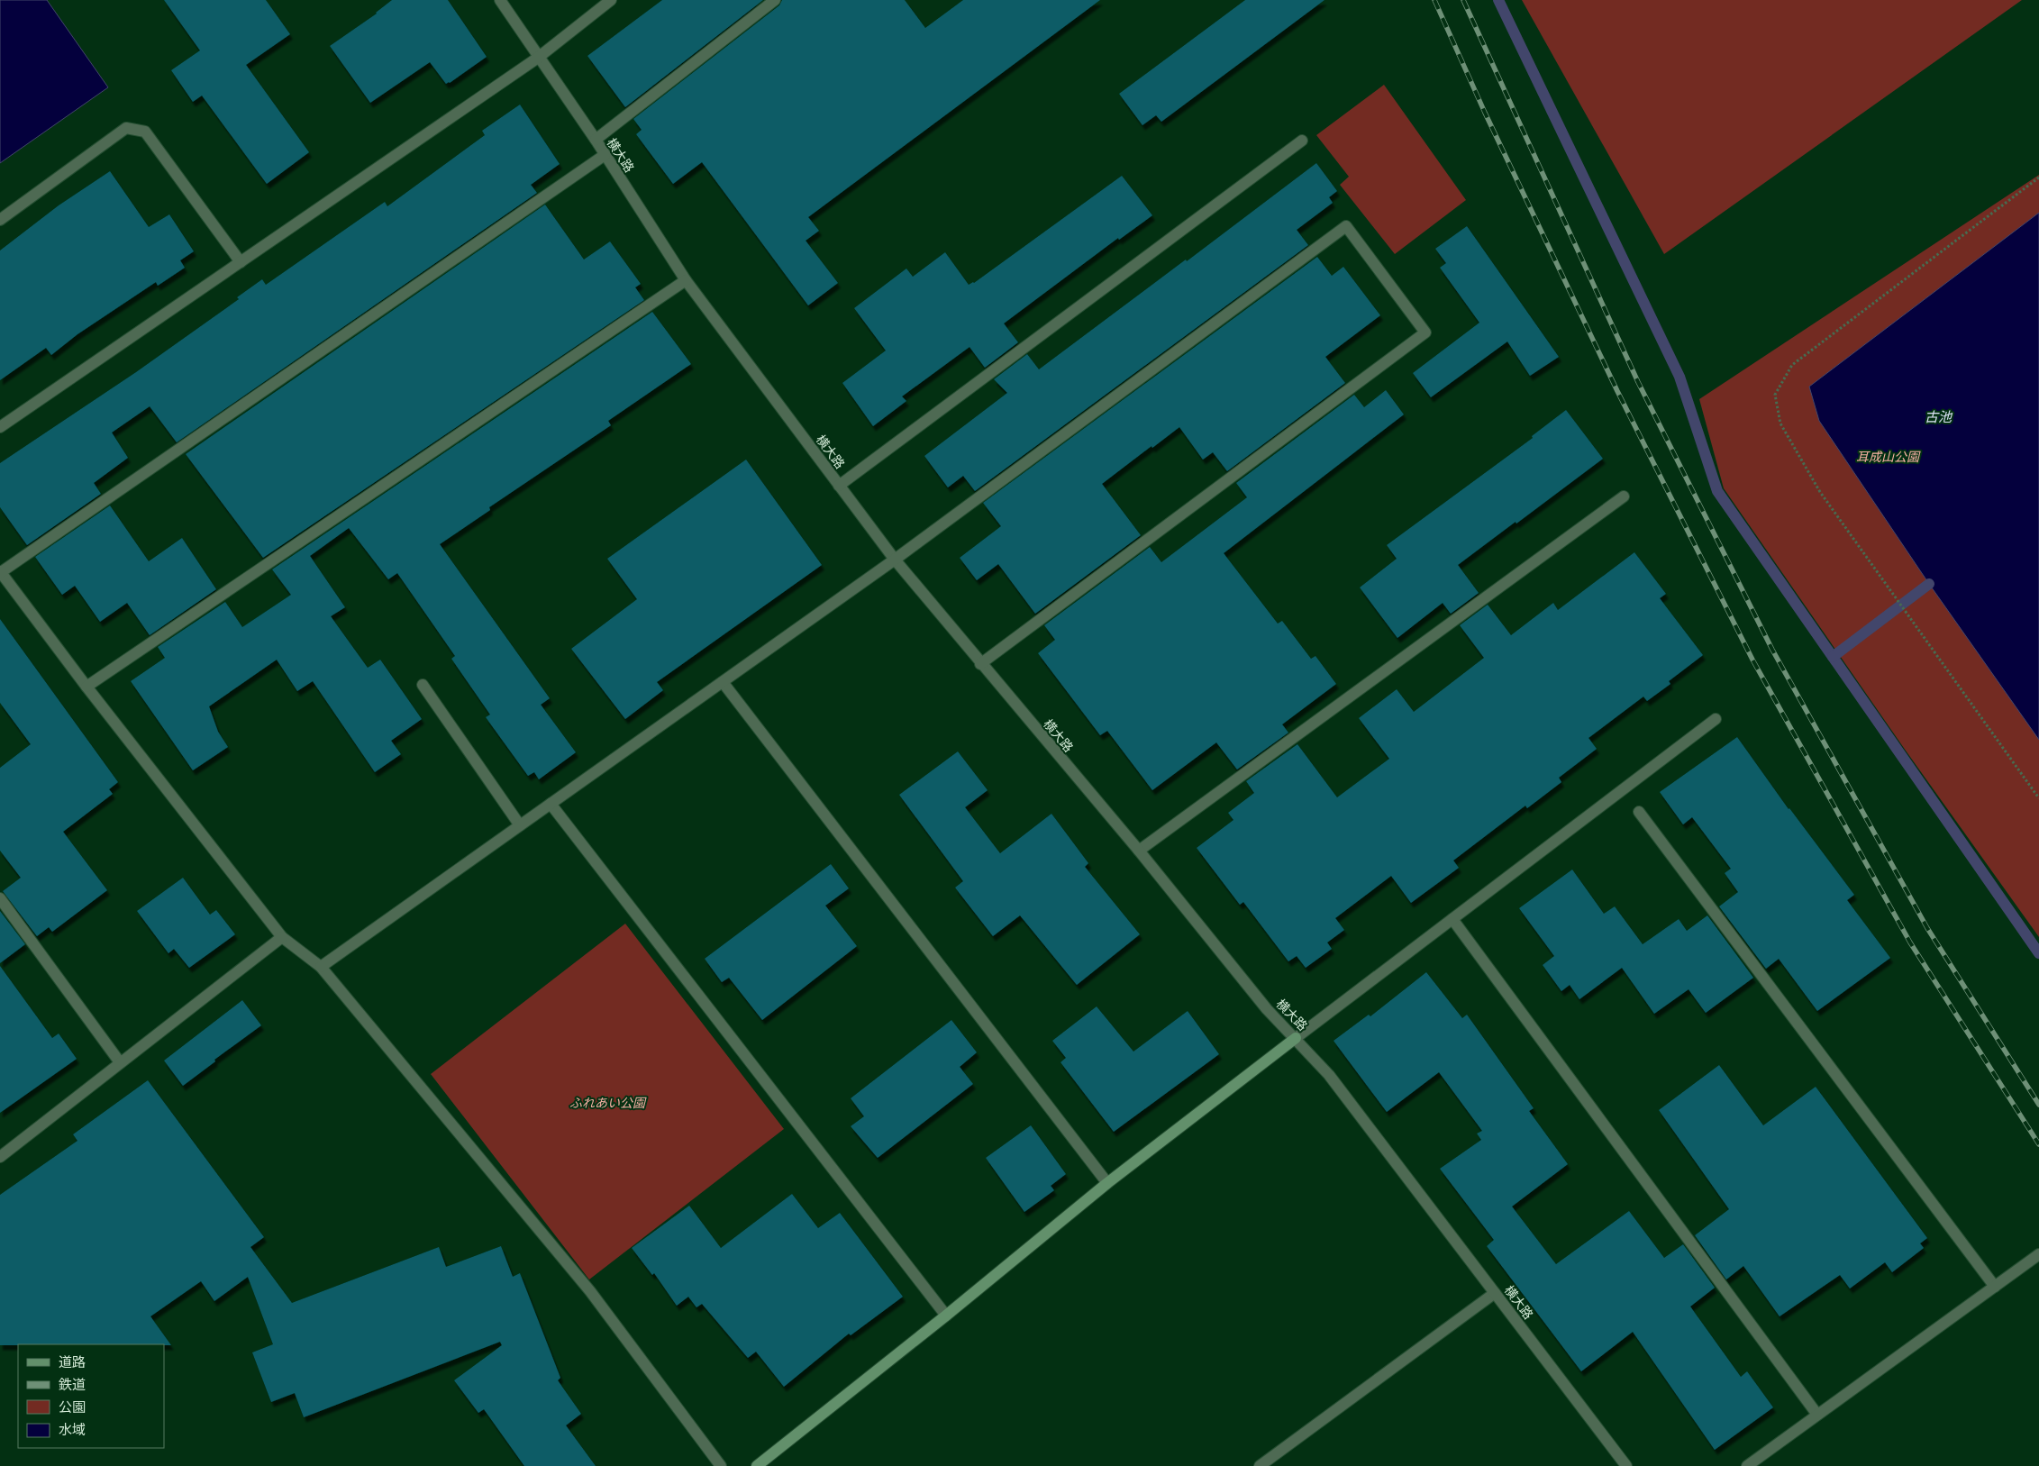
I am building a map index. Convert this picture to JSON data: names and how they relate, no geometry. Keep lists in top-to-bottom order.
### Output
{
  "streets": {
    "street": ["横大路"]
  },
  "water": ["古池"],
  "parks": ["耳成山公園", "ふれあい公園"],
  "legend": [
    "道路",
    "鉄道",
    "公園",
    "水域"
  ]
}
